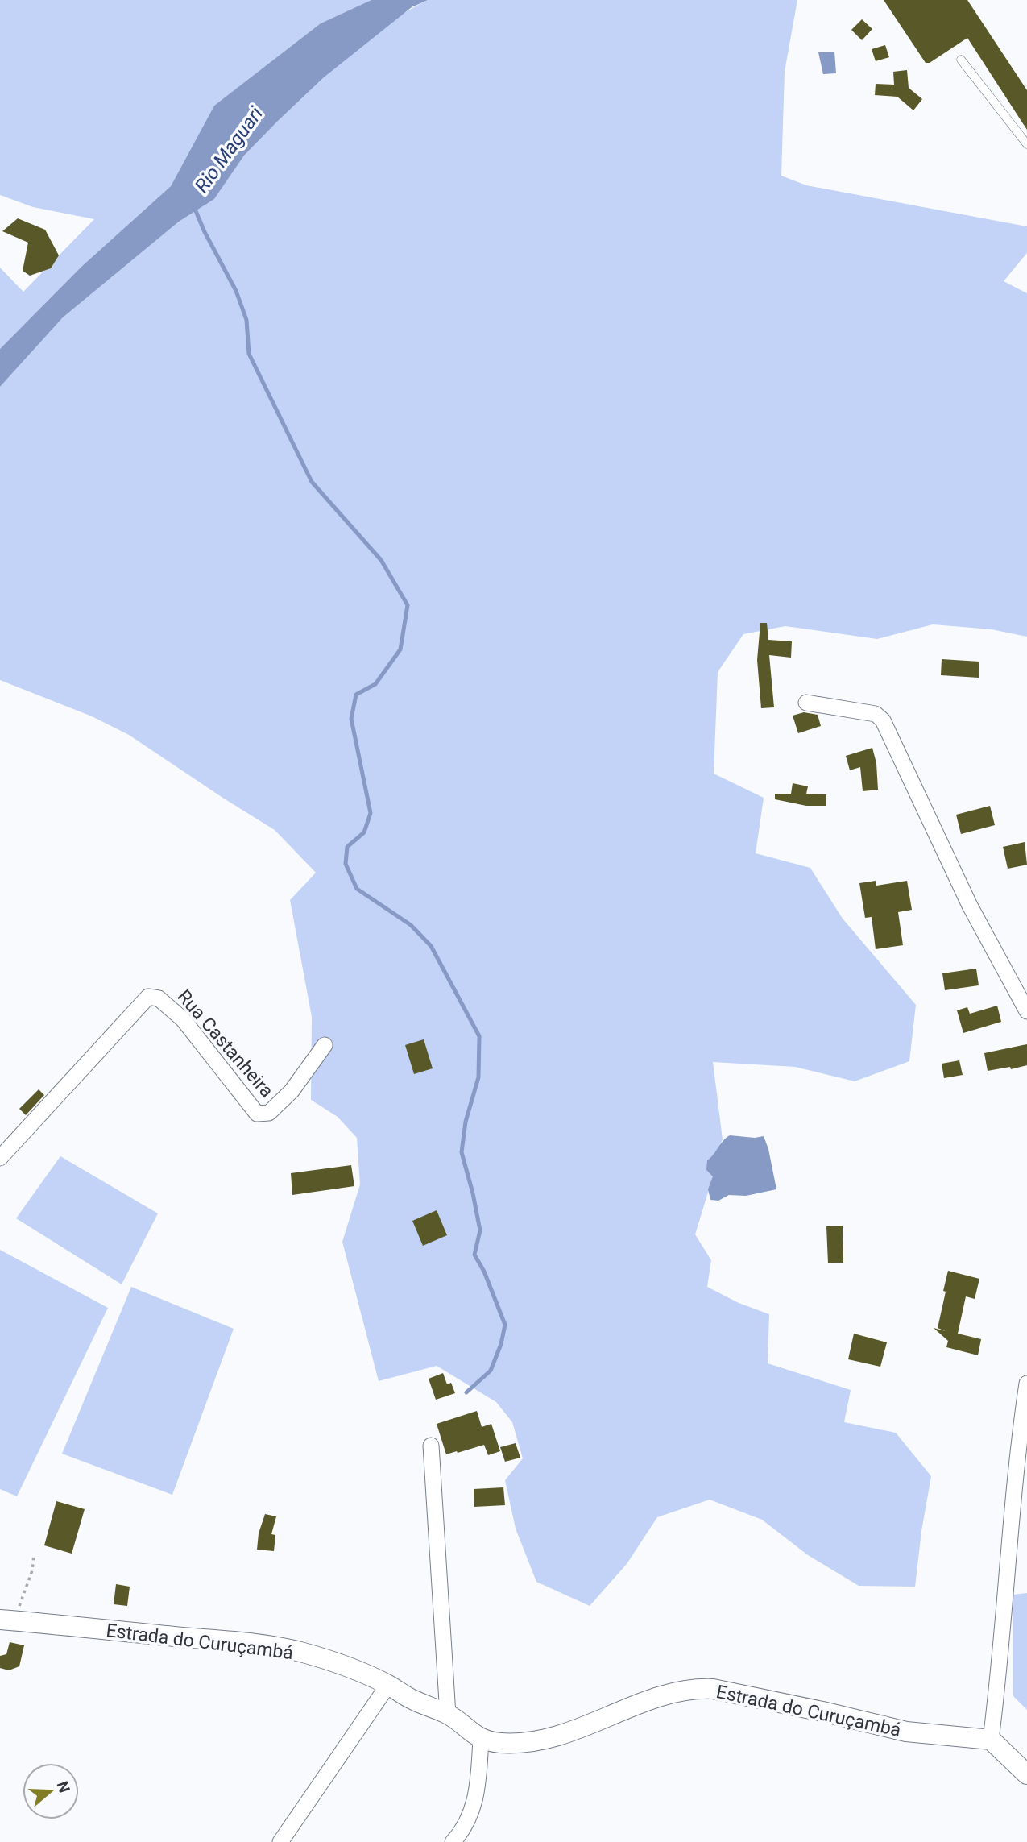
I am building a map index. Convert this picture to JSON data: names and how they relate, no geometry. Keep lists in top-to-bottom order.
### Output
{
  "streets": {
    "street": ["Rua Castanheira", "Estrada do Curuçambá"]
  },
  "water": ["Rio Maguari"],
  "north": "right"
}
